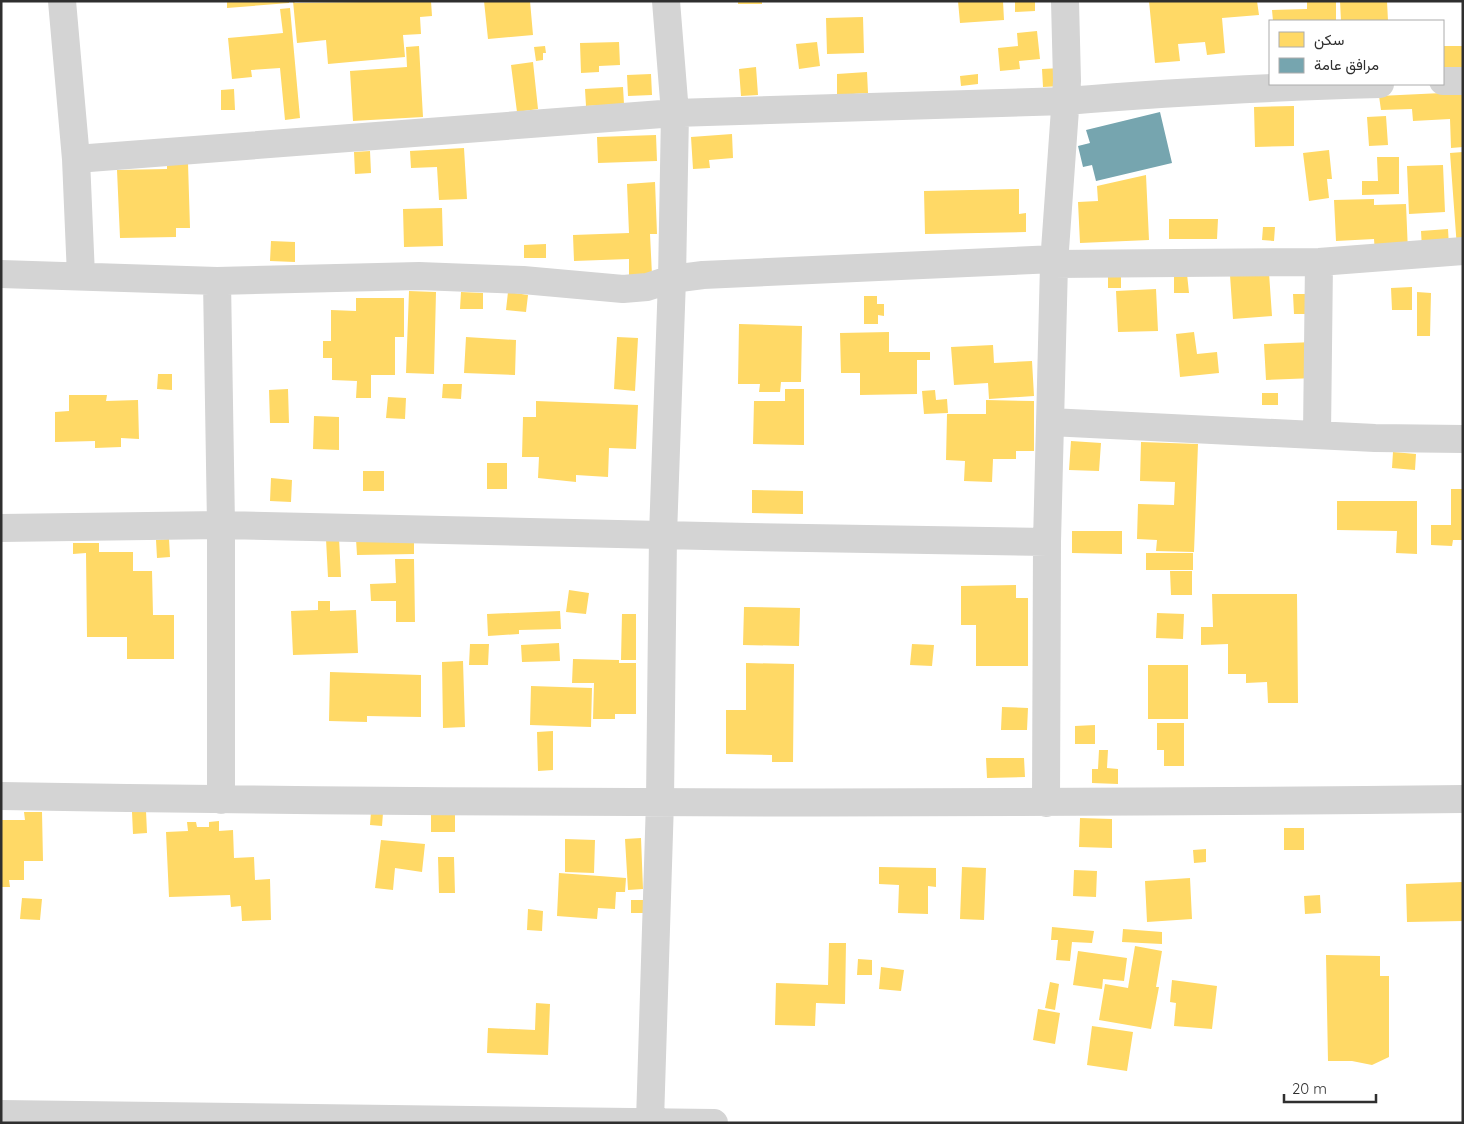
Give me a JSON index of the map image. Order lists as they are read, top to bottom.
{
  "legend": ["سكن", "مرافق عامة"],
  "scale_bar": "20 m"
}
